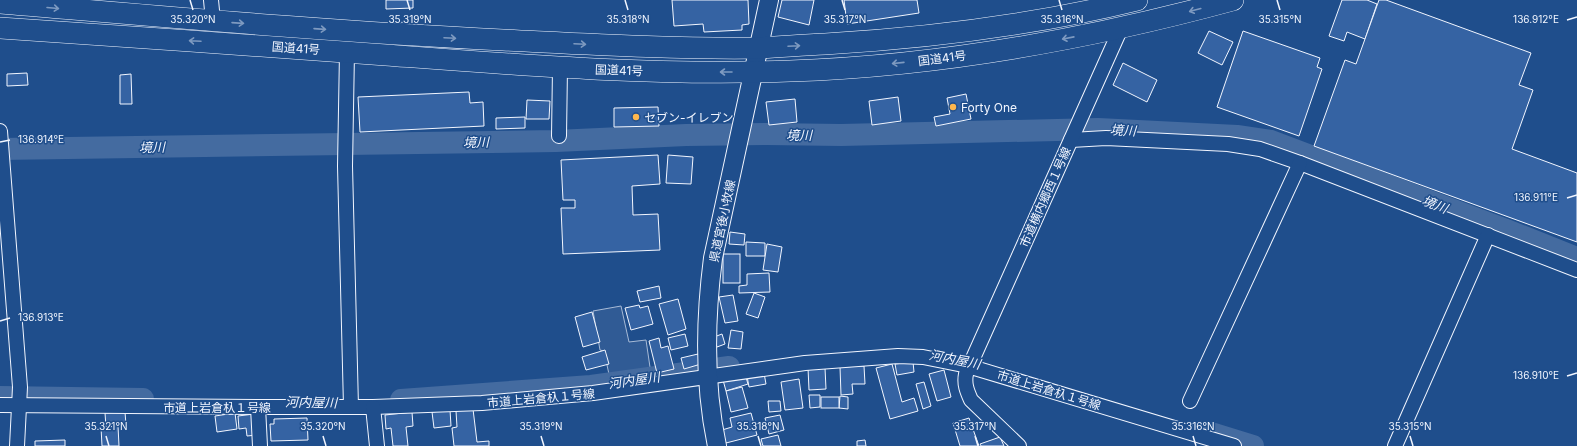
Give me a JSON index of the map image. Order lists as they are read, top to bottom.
{
  "streets": {
    "highway": ["国道41号"],
    "main road": ["県道宮後小牧線"],
    "street": ["市道横内郷西１号線", "市道上岩倉杁１号線"]
  },
  "crossings": [
    ["国道41号", "市道横内郷西１号線"],
    ["国道41号", "県道宮後小牧線"],
    ["市道横内郷西１号線", "市道上岩倉杁１号線"],
    ["県道宮後小牧線", "市道上岩倉杁１号線"]
  ],
  "water": ["境川", "河内屋川"],
  "places": ["Forty One", "セブン-イレブン"],
  "coordinates": [
    "136.912°E",
    "35.320°N",
    "35.319°N",
    "35.318°N",
    "35.317°N",
    "35.316°N",
    "35.315°N",
    "136.914°E",
    "136.911°E",
    "136.913°E",
    "136.910°E",
    "35.321°N"
  ]
}
